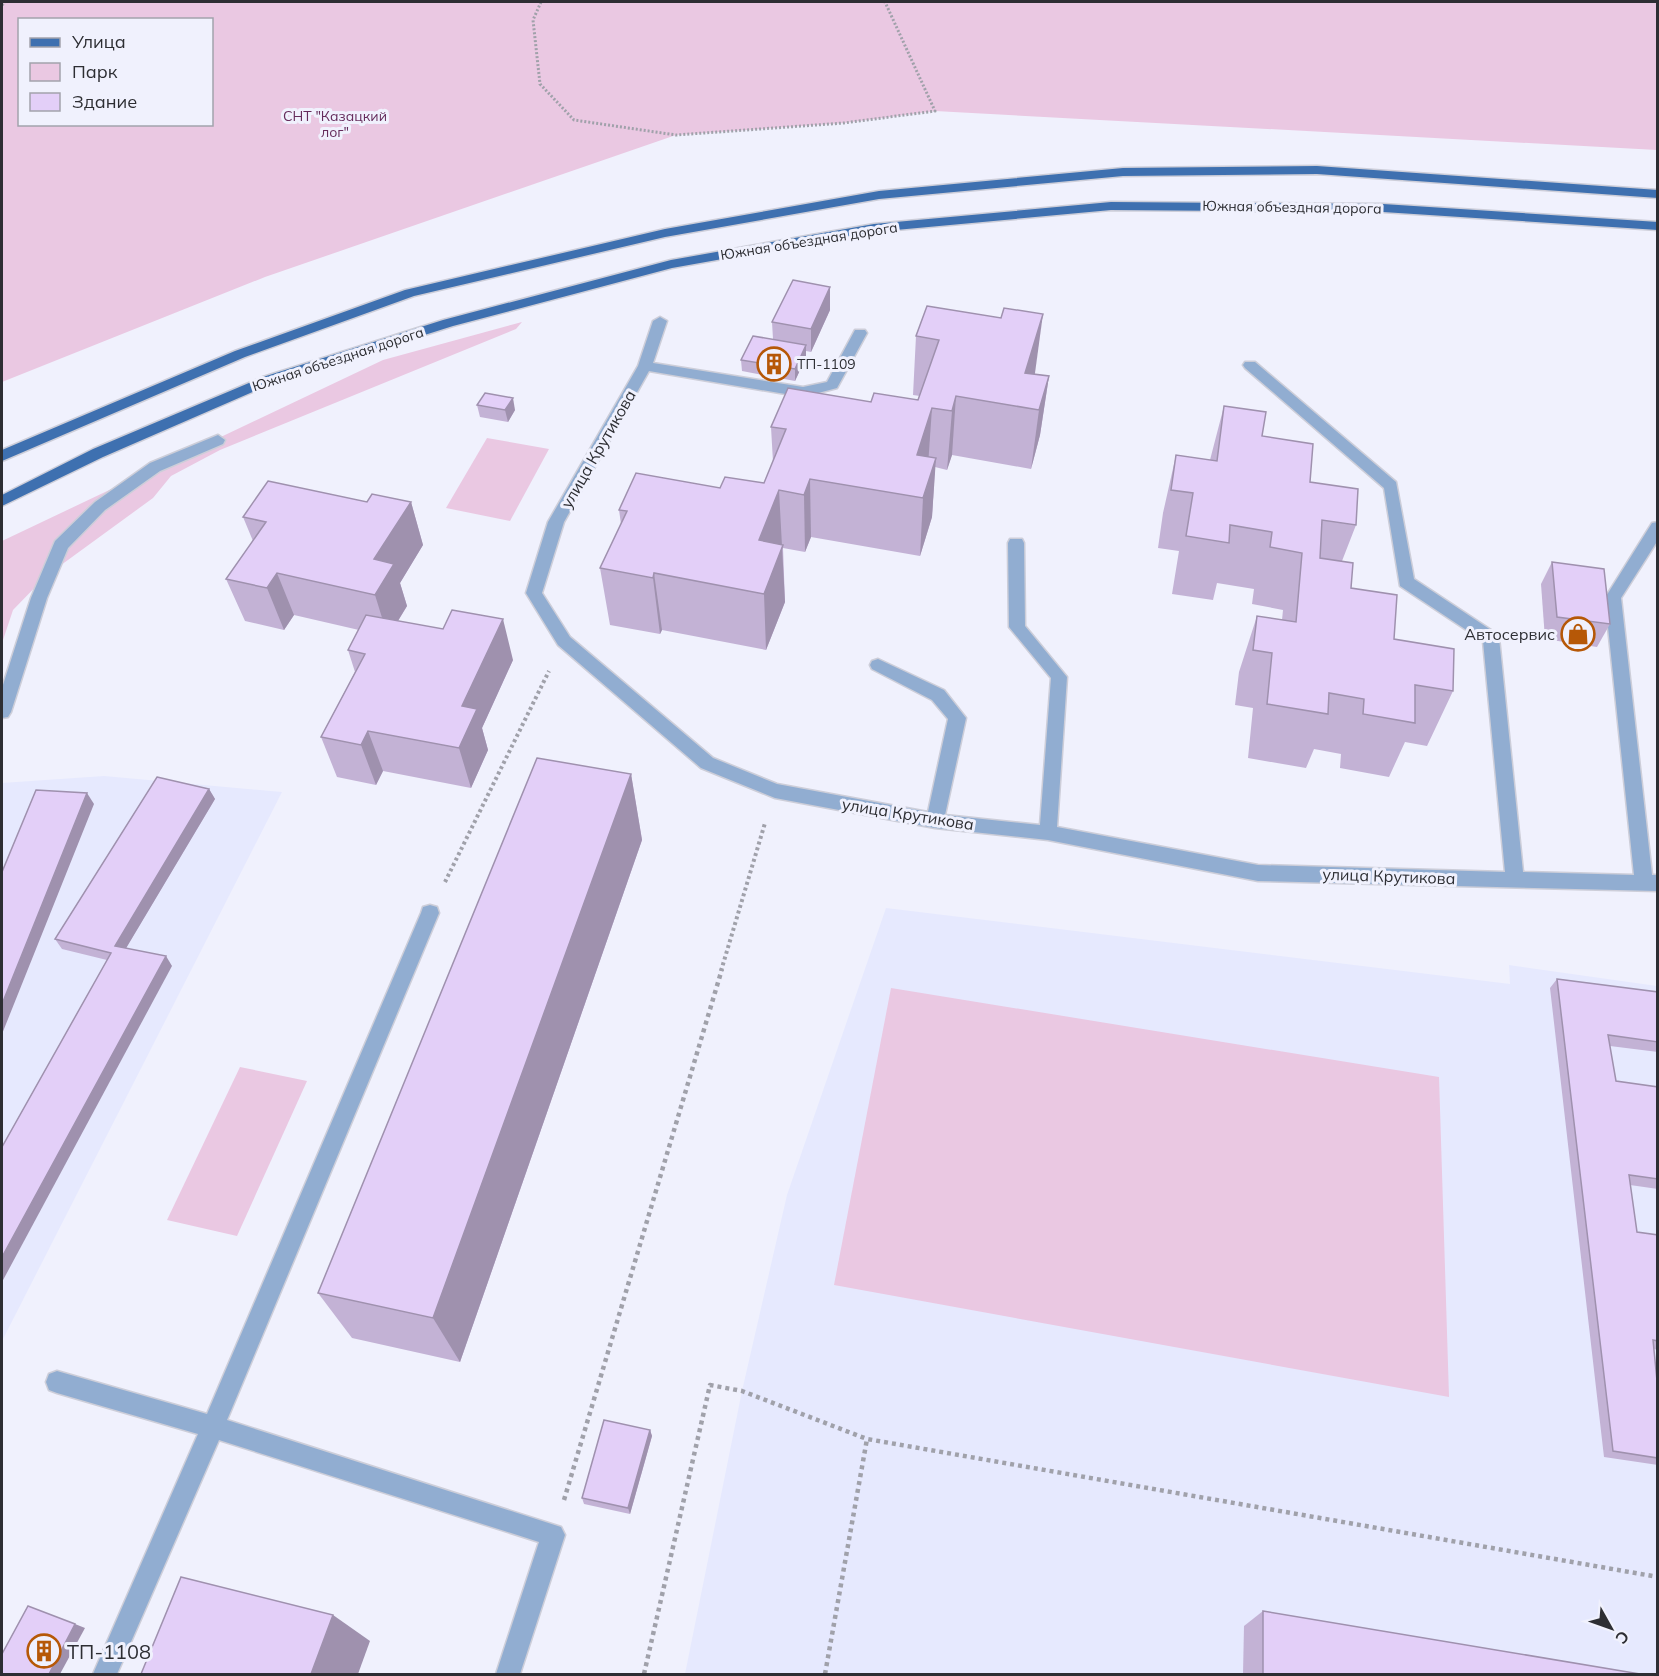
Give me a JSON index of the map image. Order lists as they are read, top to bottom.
{
  "streets": {
    "main road": ["Южная объездная дорога"],
    "lane": ["улица Крутикова"]
  },
  "parks": ["СНТ \"Казацкий лог\""],
  "places": {
    "building": ["ТП-1109", "ТП-1108"],
    "shop": ["Автосервис"]
  },
  "legend": ["Улица", "Парк", "Здание"],
  "north": "bottom right"
}
